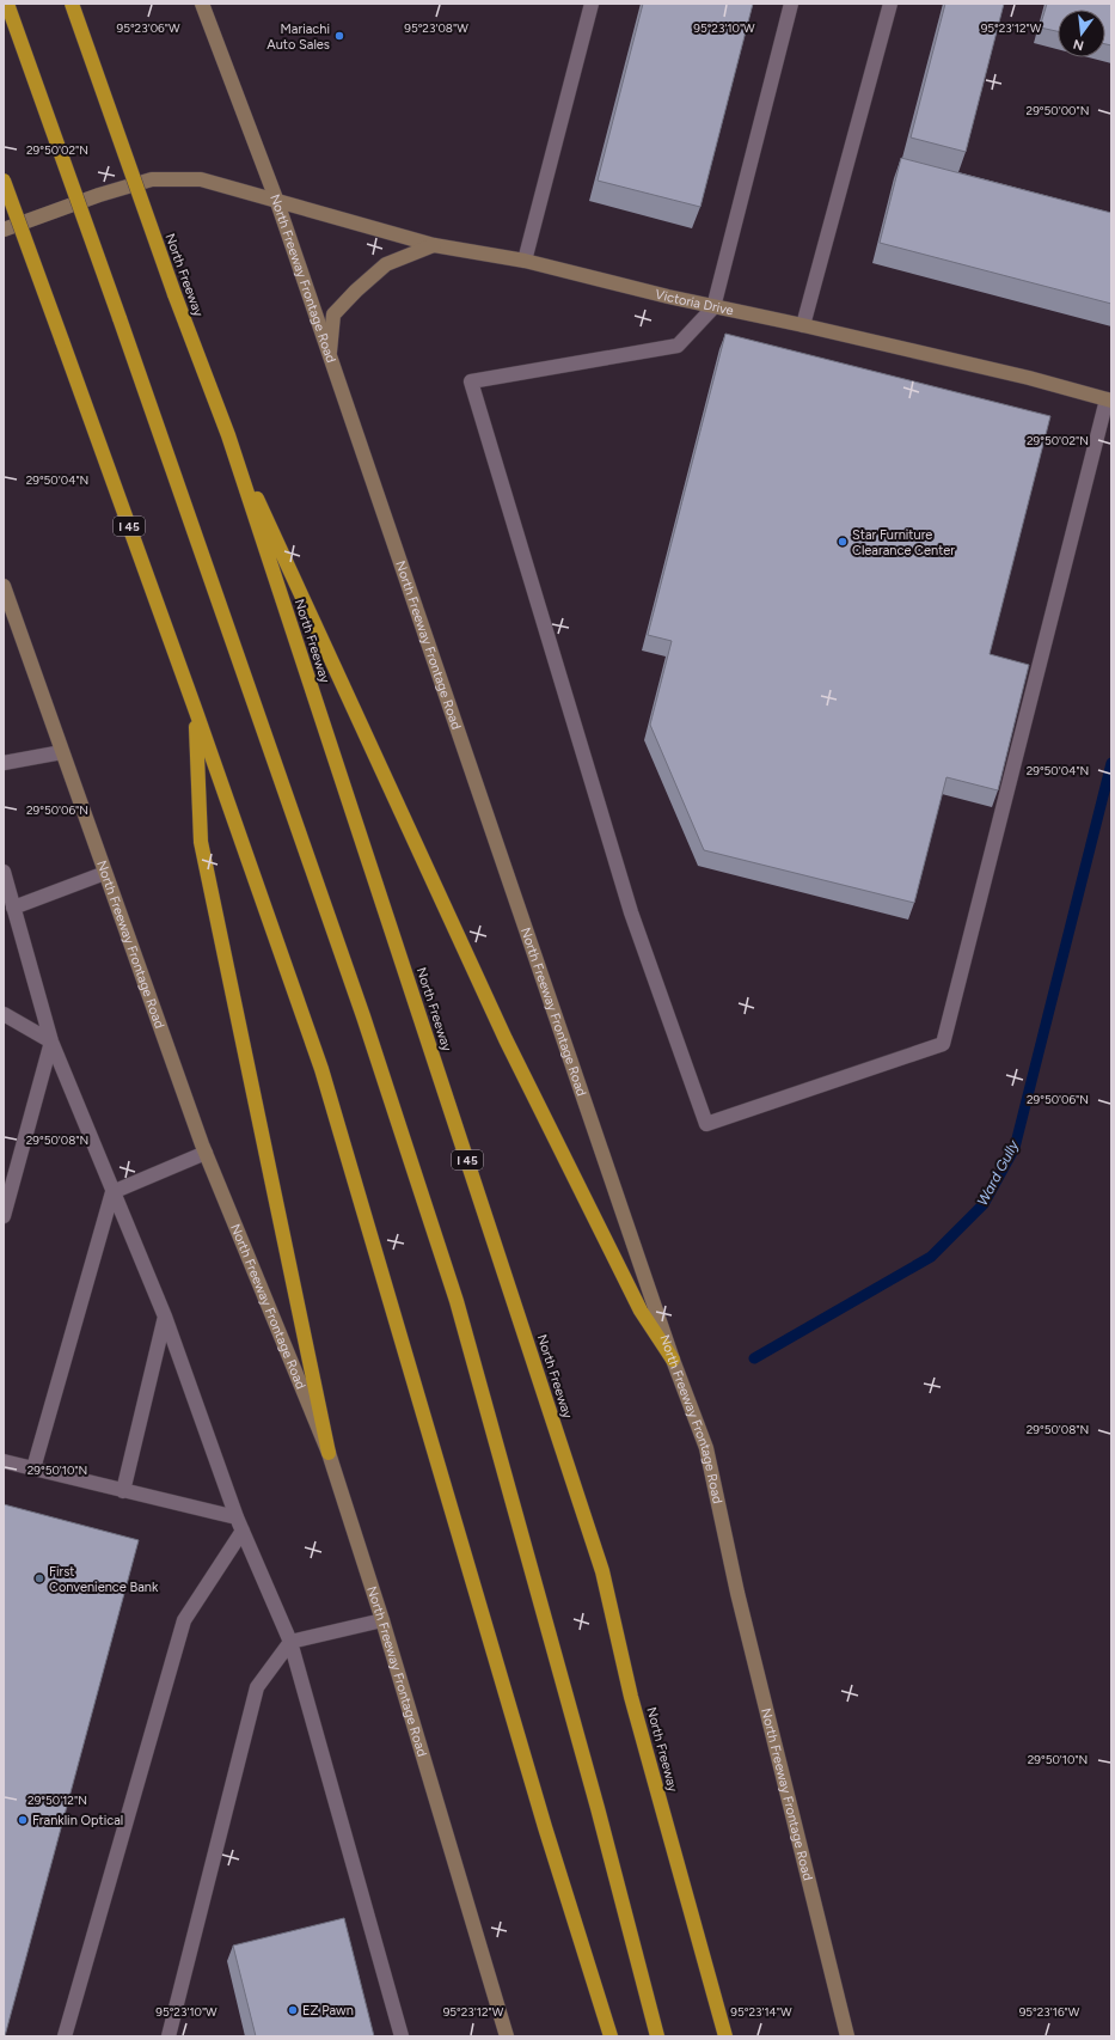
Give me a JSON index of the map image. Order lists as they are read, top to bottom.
{
  "streets": {
    "highway": ["North Freeway", "I 45"],
    "main road": ["North Freeway Frontage Road", "Victoria Drive"]
  },
  "crossings": [
    ["North Freeway Frontage Road", "Victoria Drive"]
  ],
  "water": ["Ward Gully"],
  "places": [
    "Mariachi Auto Sales",
    "Star Furniture Clearance Center",
    "First Convenience Bank",
    "Franklin Optical",
    "EZ Pawn"
  ],
  "north": "bottom",
  "coordinates": [
    "95°23'06\"W",
    "95°23'08\"W",
    "95°23'10\"W",
    "95°23'12\"W",
    "29°50'00\"N",
    "29°50'02\"N",
    "29°50'04\"N",
    "29°50'06\"N",
    "29°50'08\"N",
    "29°50'10\"N",
    "29°50'12\"N",
    "95°23'14\"W",
    "95°23'16\"W"
  ]
}
